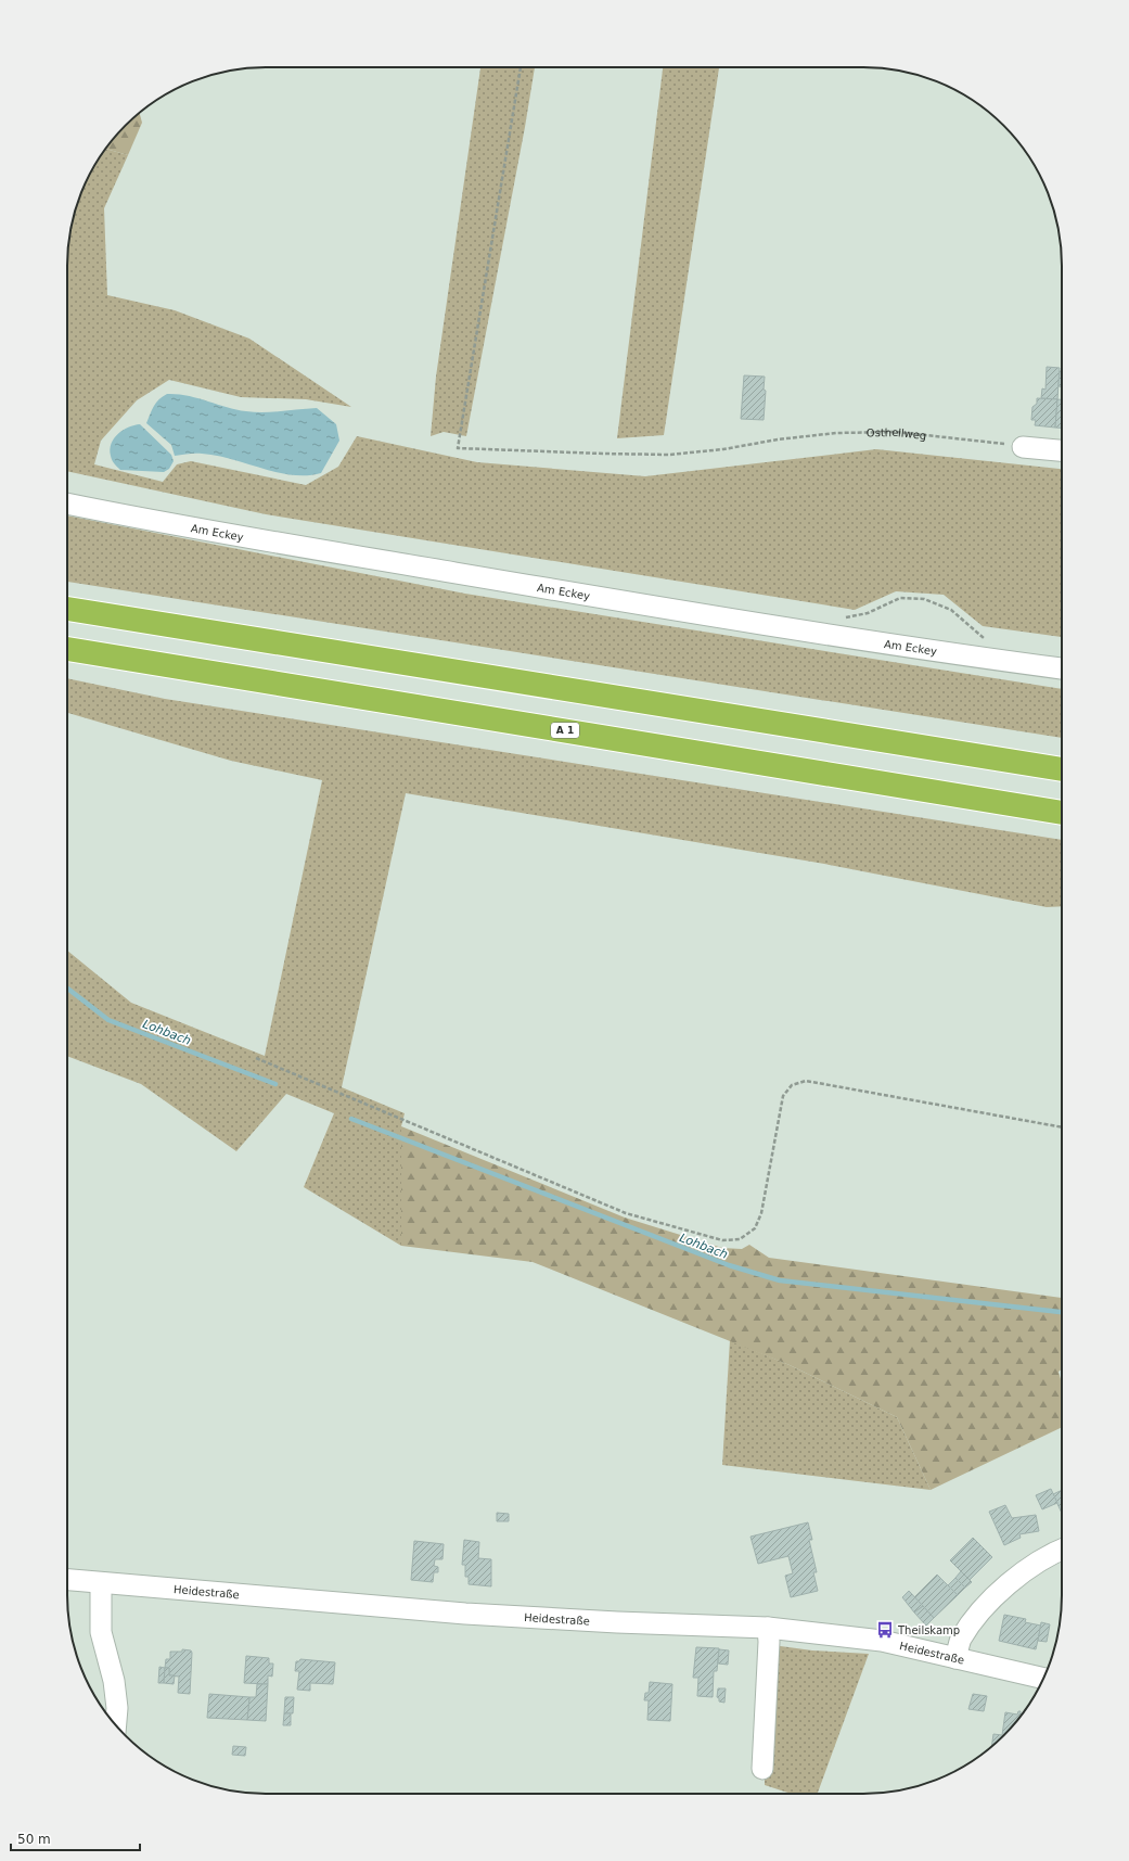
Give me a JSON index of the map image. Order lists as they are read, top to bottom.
{
  "streets": {
    "highway": ["A 1"],
    "street": ["Am Eckey", "Heidestraße"],
    "path": ["Osthellweg"]
  },
  "water": ["Lohbach"],
  "places": {
    "bus stop": ["Theilskamp"]
  },
  "scale_bar": "50 m"
}
